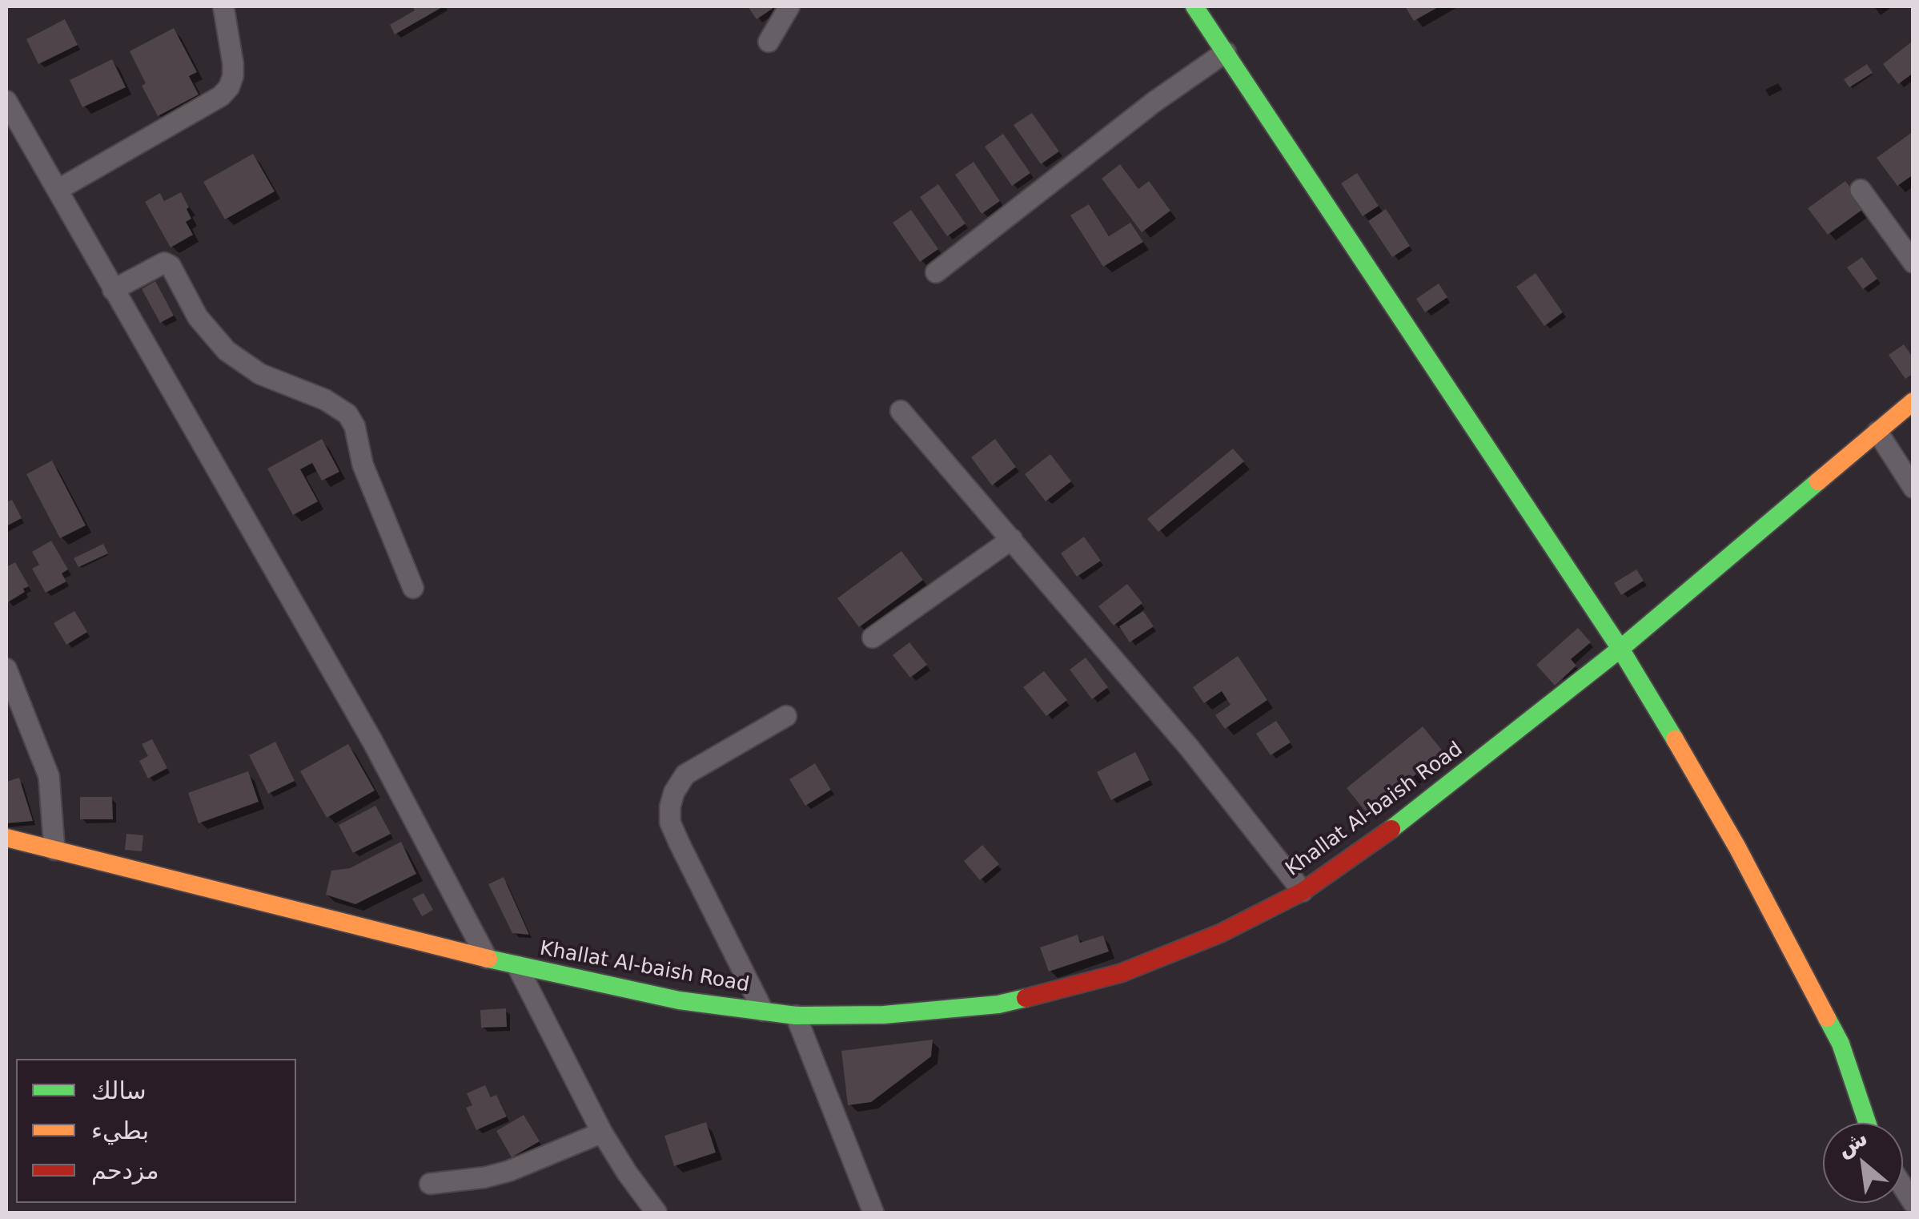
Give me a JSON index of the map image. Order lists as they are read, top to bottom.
{
  "streets": {
    "street": ["Khallat Al-baish Road"]
  },
  "legend": ["سالك", "بطيء", "مزدحم"],
  "north": "top left"
}
